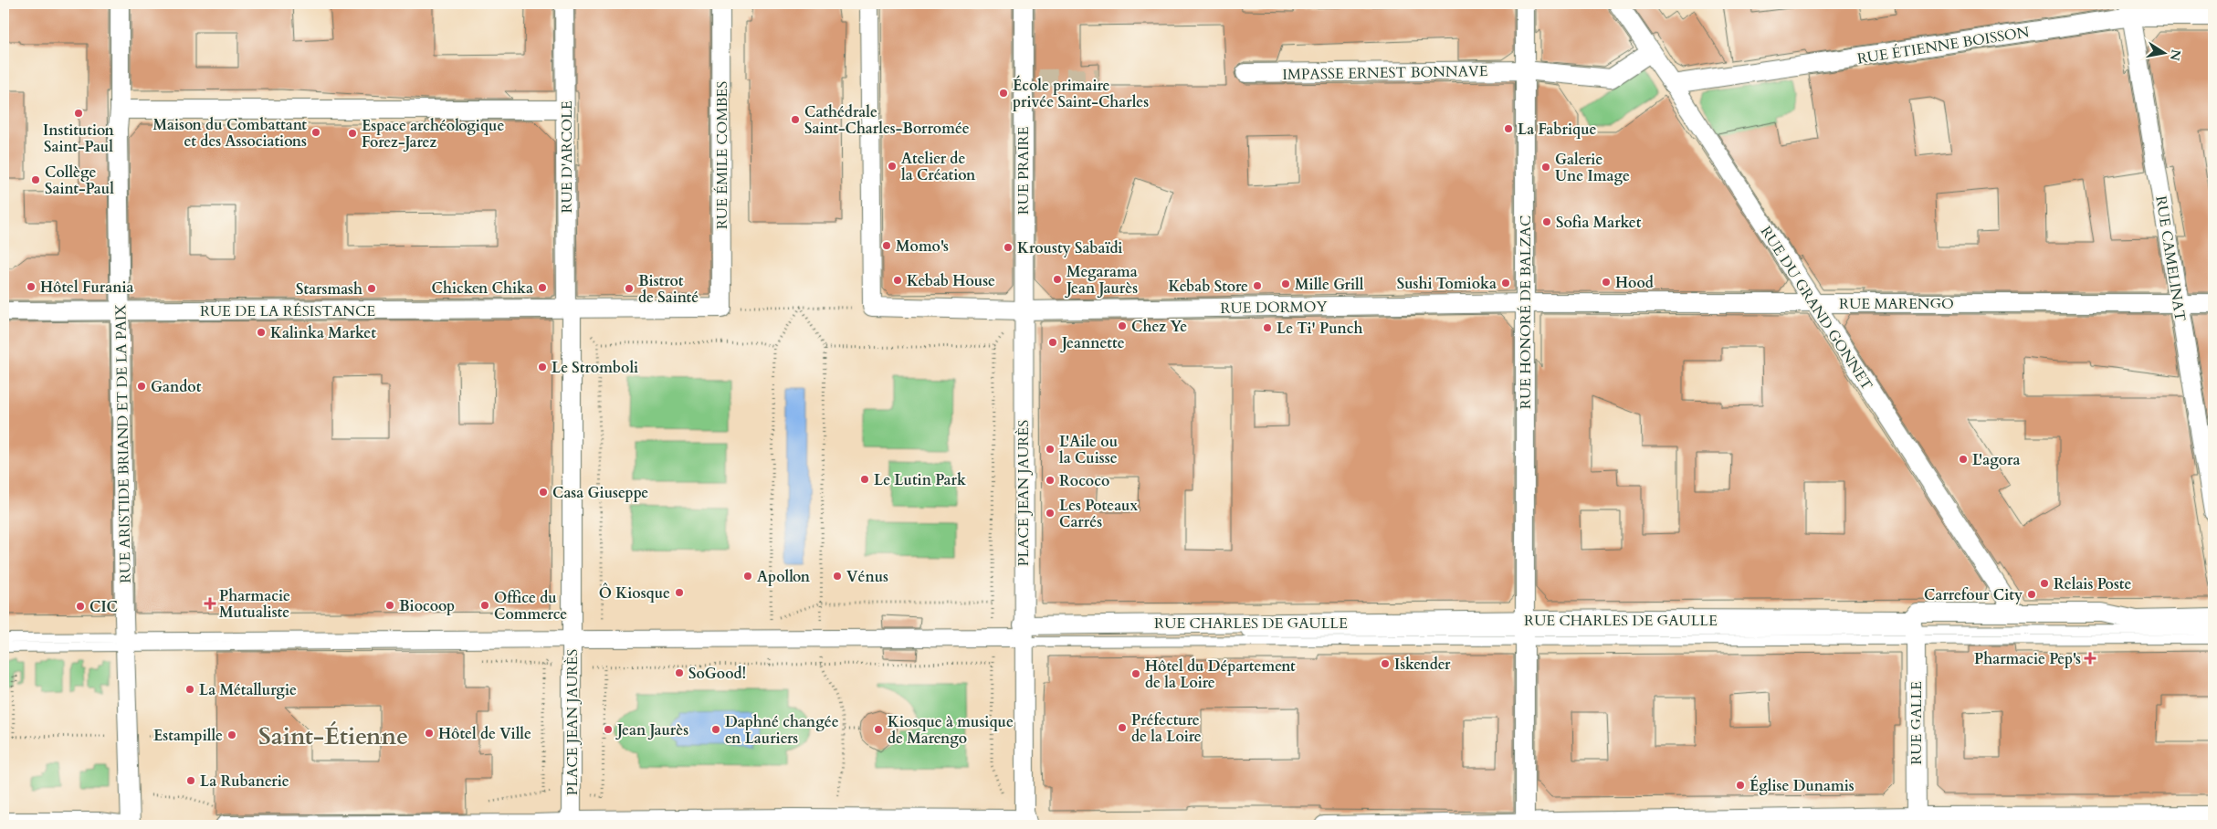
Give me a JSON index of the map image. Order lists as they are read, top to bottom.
{
  "streets": {
    "street": [
      "RUE ÉTIENNE BOISSON",
      "IMPASSE ERNEST BONNAVE",
      "RUE ÉMILE COMBES",
      "RUE D'ARCOLE",
      "RUE PRAIRE",
      "RUE CAMELINAT",
      "RUE MARENGO",
      "RUE DORMOY",
      "RUE DU GRAND GONNET",
      "RUE DE LA RÉSISTANCE",
      "RUE HONORÉ DE BALZAC",
      "RUE ARISTIDE BRIAND ET DE LA PAIX",
      "PLACE JEAN JAURÈS",
      "RUE CHARLES DE GAULLE",
      "RUE GALLE"
    ]
  },
  "crossings": [
    ["RUE ÉTIENNE BOISSON", "RUE CAMELINAT"],
    ["RUE ÉTIENNE BOISSON", "RUE DU GRAND GONNET"],
    ["IMPASSE ERNEST BONNAVE", "RUE DU GRAND GONNET"],
    ["IMPASSE ERNEST BONNAVE", "RUE HONORÉ DE BALZAC"],
    ["RUE D'ARCOLE", "RUE DE LA RÉSISTANCE"],
    ["RUE D'ARCOLE", "PLACE JEAN JAURÈS"],
    ["RUE PRAIRE", "RUE DORMOY"],
    ["RUE PRAIRE", "PLACE JEAN JAURÈS"],
    ["RUE CAMELINAT", "RUE MARENGO"],
    ["RUE MARENGO", "RUE DORMOY"],
    ["RUE MARENGO", "RUE DU GRAND GONNET"],
    ["RUE MARENGO", "RUE HONORÉ DE BALZAC"],
    ["RUE DORMOY", "RUE HONORÉ DE BALZAC"],
    ["RUE DORMOY", "PLACE JEAN JAURÈS"],
    ["RUE DU GRAND GONNET", "RUE CHARLES DE GAULLE"],
    ["RUE DE LA RÉSISTANCE", "RUE ARISTIDE BRIAND ET DE LA PAIX"],
    ["RUE DE LA RÉSISTANCE", "PLACE JEAN JAURÈS"],
    ["RUE HONORÉ DE BALZAC", "RUE CHARLES DE GAULLE"],
    ["PLACE JEAN JAURÈS", "RUE CHARLES DE GAULLE"],
    ["RUE CHARLES DE GAULLE", "RUE GALLE"]
  ],
  "districts": ["Saint-Étienne"],
  "places": {
    "other": [
      "École primaire privée Saint-Charles",
      "Institution Saint-Paul",
      "Cathédrale Saint-Charles-Borromée",
      "La Fabrique",
      "Maison du Combattant et des Associations",
      "Espace archéologique Forez-Jarez",
      "Atelier de la Création",
      "Galerie Une Image",
      "Collège Saint-Paul",
      "Sofia Market",
      "Momo's",
      "Krousty Sabaïdi",
      "Megarama Jean Jaurès",
      "Kebab House",
      "Hood",
      "Sushi Tomioka",
      "Mille Grill",
      "Kebab Store",
      "Hôtel Furania",
      "Chicken Chika",
      "Starsmash",
      "Bistrot de Sainté",
      "Chez Ye",
      "Le Ti' Punch",
      "Kalinka Market",
      "Jeannette",
      "Le Stromboli",
      "Gandot",
      "L'Aile ou la Cuisse",
      "L'agora",
      "Le Lutin Park",
      "Rococo",
      "Casa Giuseppe",
      "Les Poteaux Carrés",
      "Apollon",
      "Vénus",
      "Relais Poste",
      "Ô Kiosque",
      "Carrefour City",
      "Biocoop",
      "Office du Commerce",
      "CIC",
      "Iskender",
      "SoGood!",
      "Hôtel du Département de la Loire",
      "La Métallurgie",
      "Préfecture de la Loire",
      "Jean Jaurès",
      "Daphné changée en Lauriers",
      "Kiosque à musique de Marengo",
      "Hôtel de Ville",
      "Estampille",
      "La Rubanerie",
      "Église Dunamis"
    ],
    "health": ["Pharmacie Mutualiste", "Pharmacie Pep's"]
  },
  "north": "right"
}
